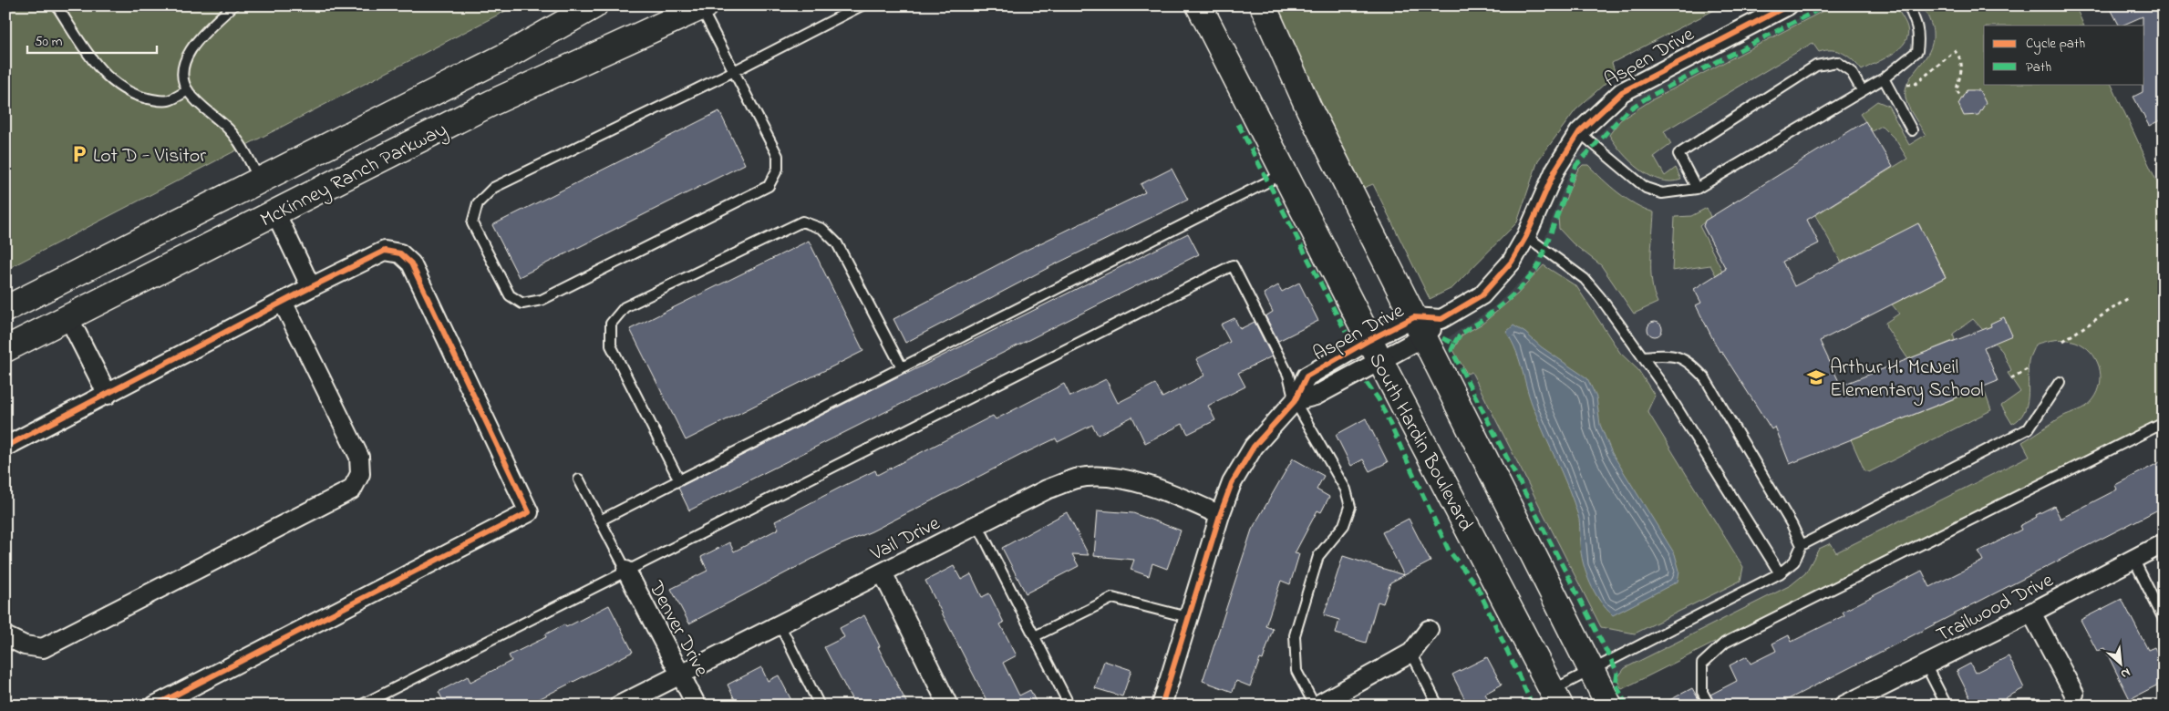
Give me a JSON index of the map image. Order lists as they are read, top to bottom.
{
  "streets": {
    "main road": ["McKinney Ranch Parkway", "South Hardin Boulevard"],
    "street": [
      "Aspen Drive",
      "Vail Drive",
      "Trailwood Drive",
      "Denver Drive"
    ]
  },
  "crossings": [
    ["Aspen Drive", "South Hardin Boulevard"],
    ["Aspen Drive", "Vail Drive"],
    ["Vail Drive", "Denver Drive"]
  ],
  "places": {
    "parking": ["Lot D - Visitor"],
    "school or university": ["Arthur H. McNeil Elementary School"]
  },
  "legend": ["Cycle path", "Path"],
  "scale_bar": "50 m",
  "north": "bottom right"
}
